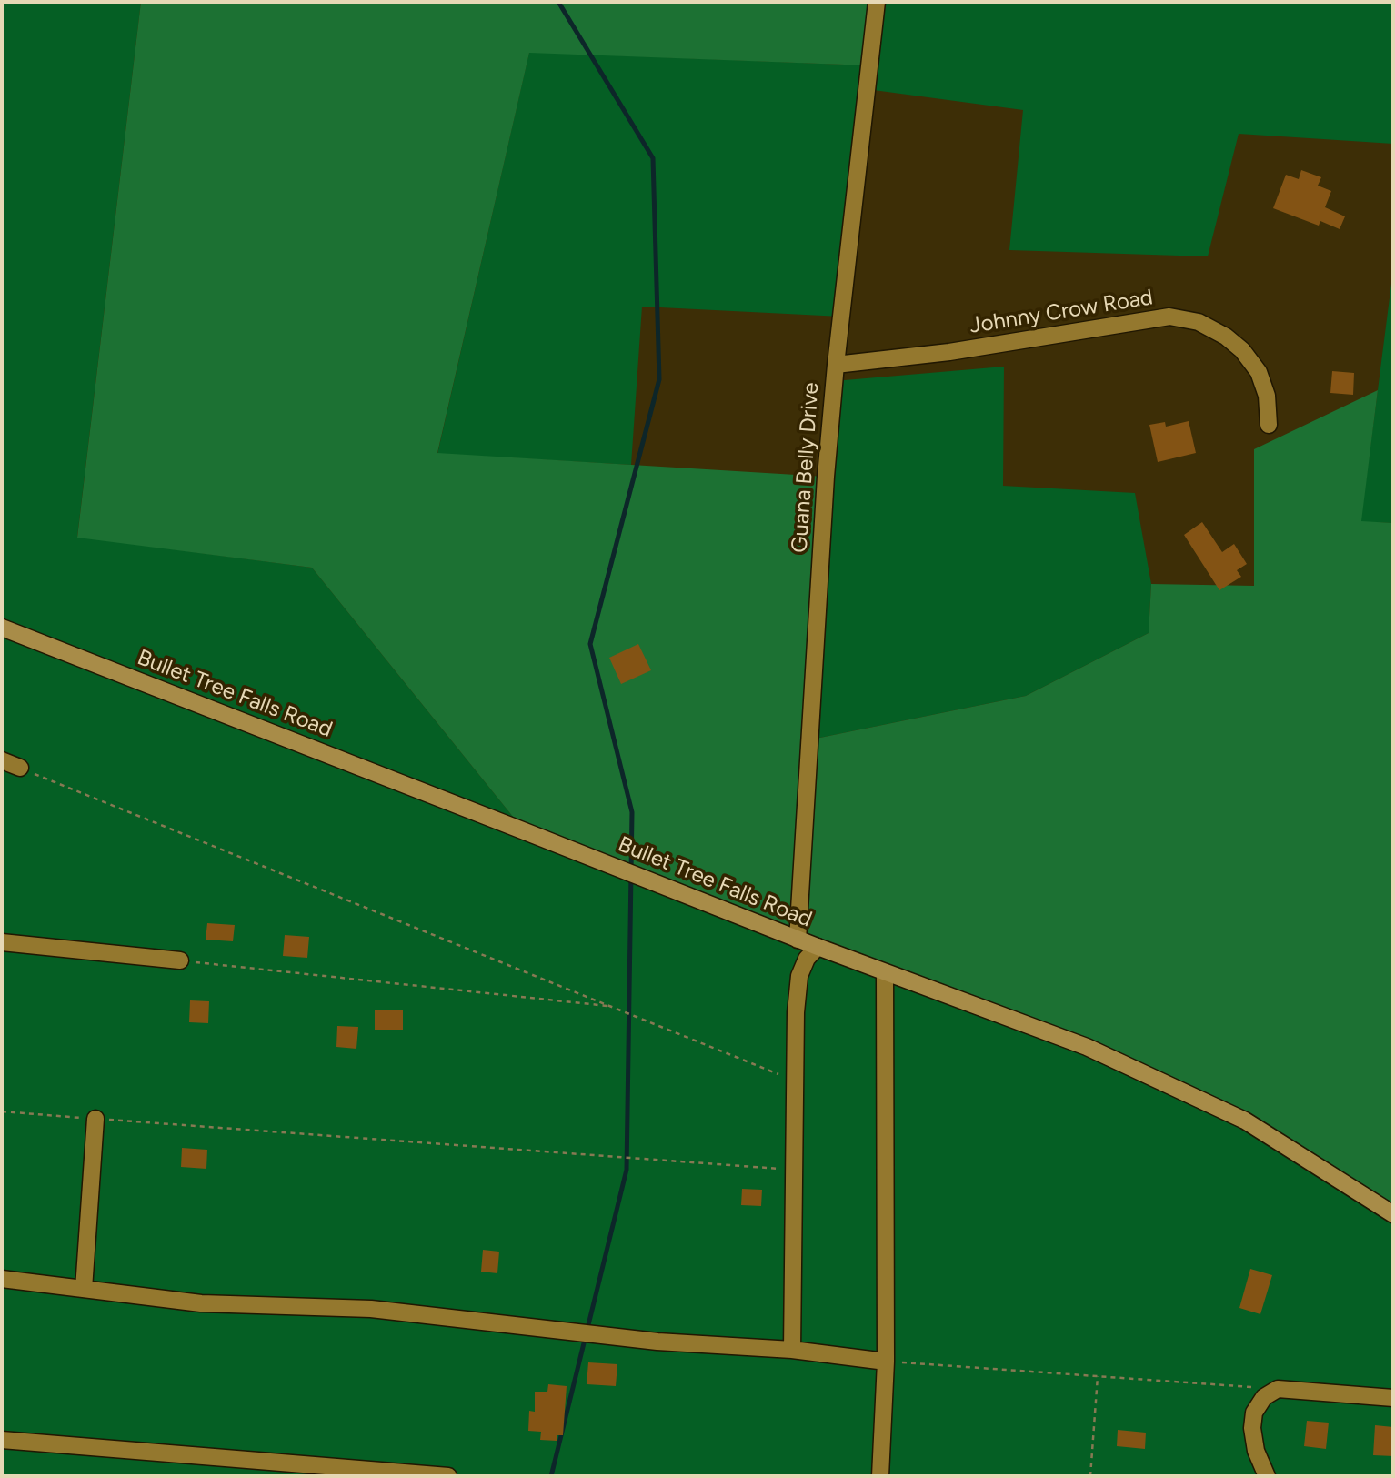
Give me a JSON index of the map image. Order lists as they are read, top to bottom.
{
  "streets": {
    "main road": ["Bullet Tree Falls Road"],
    "street": ["Johnny Crow Road", "Guana Belly Drive"]
  },
  "crossings": [
    ["Johnny Crow Road", "Guana Belly Drive"],
    ["Guana Belly Drive", "Bullet Tree Falls Road"]
  ]
}
